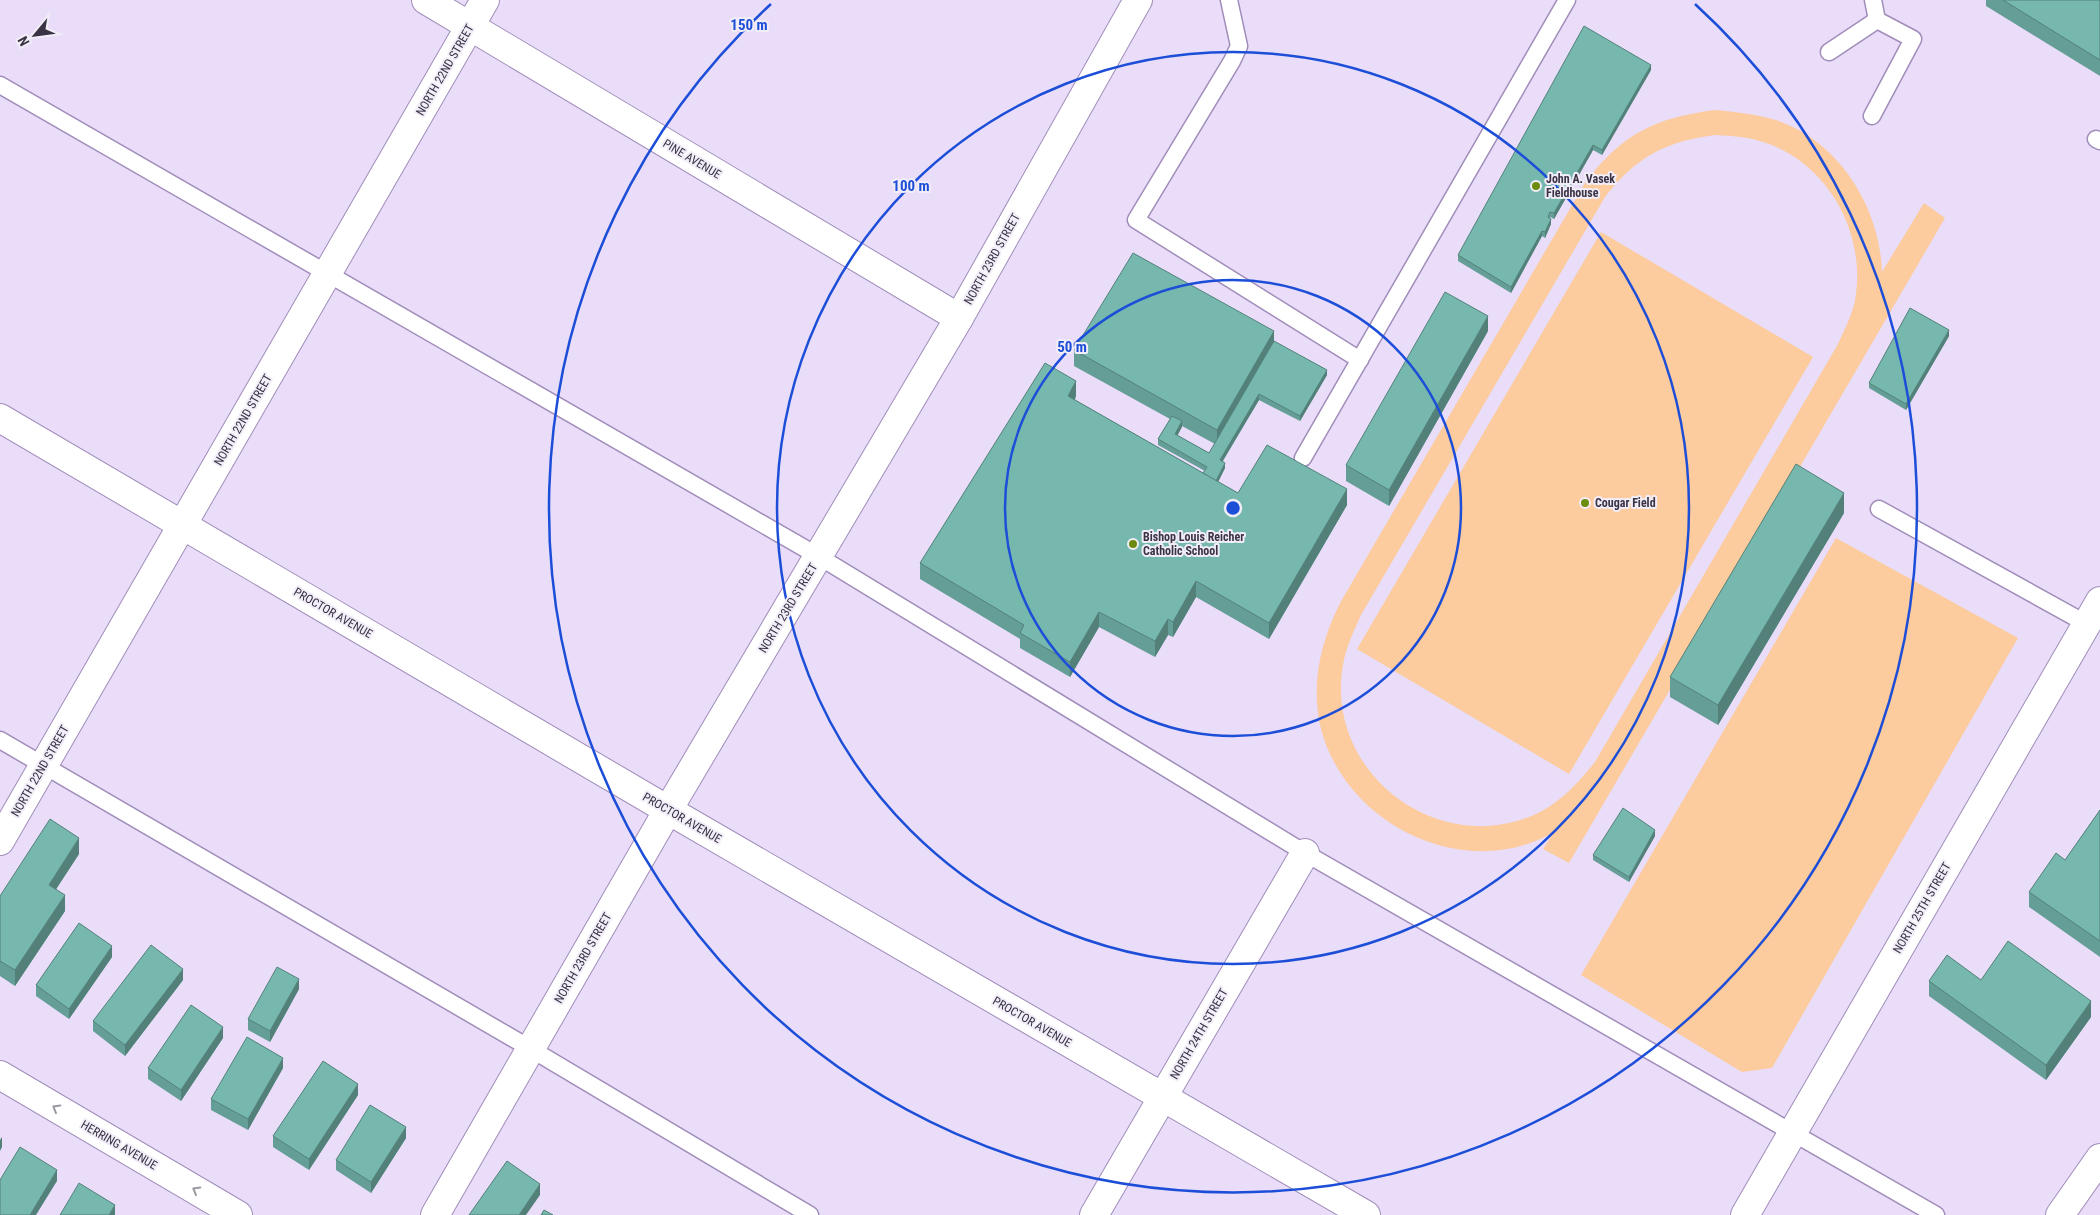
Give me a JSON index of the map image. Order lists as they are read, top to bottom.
{
  "streets": {
    "street": [
      "NORTH 22ND STREET",
      "PINE AVENUE",
      "NORTH 23RD STREET",
      "PROCTOR AVENUE",
      "NORTH 25TH STREET",
      "NORTH 24TH STREET",
      "HERRING AVENUE"
    ]
  },
  "crossings": [
    ["NORTH 22ND STREET", "PINE AVENUE"],
    ["NORTH 22ND STREET", "PROCTOR AVENUE"],
    ["PINE AVENUE", "NORTH 23RD STREET"],
    ["NORTH 23RD STREET", "PROCTOR AVENUE"],
    ["PROCTOR AVENUE", "NORTH 24TH STREET"]
  ],
  "one_way": ["HERRING AVENUE"],
  "places": ["John A. Vasek Fieldhouse", "Cougar Field", "Bishop Louis Reicher Catholic School"],
  "north": "bottom left",
  "rings": ["150 m", "100 m", "50 m"]
}
